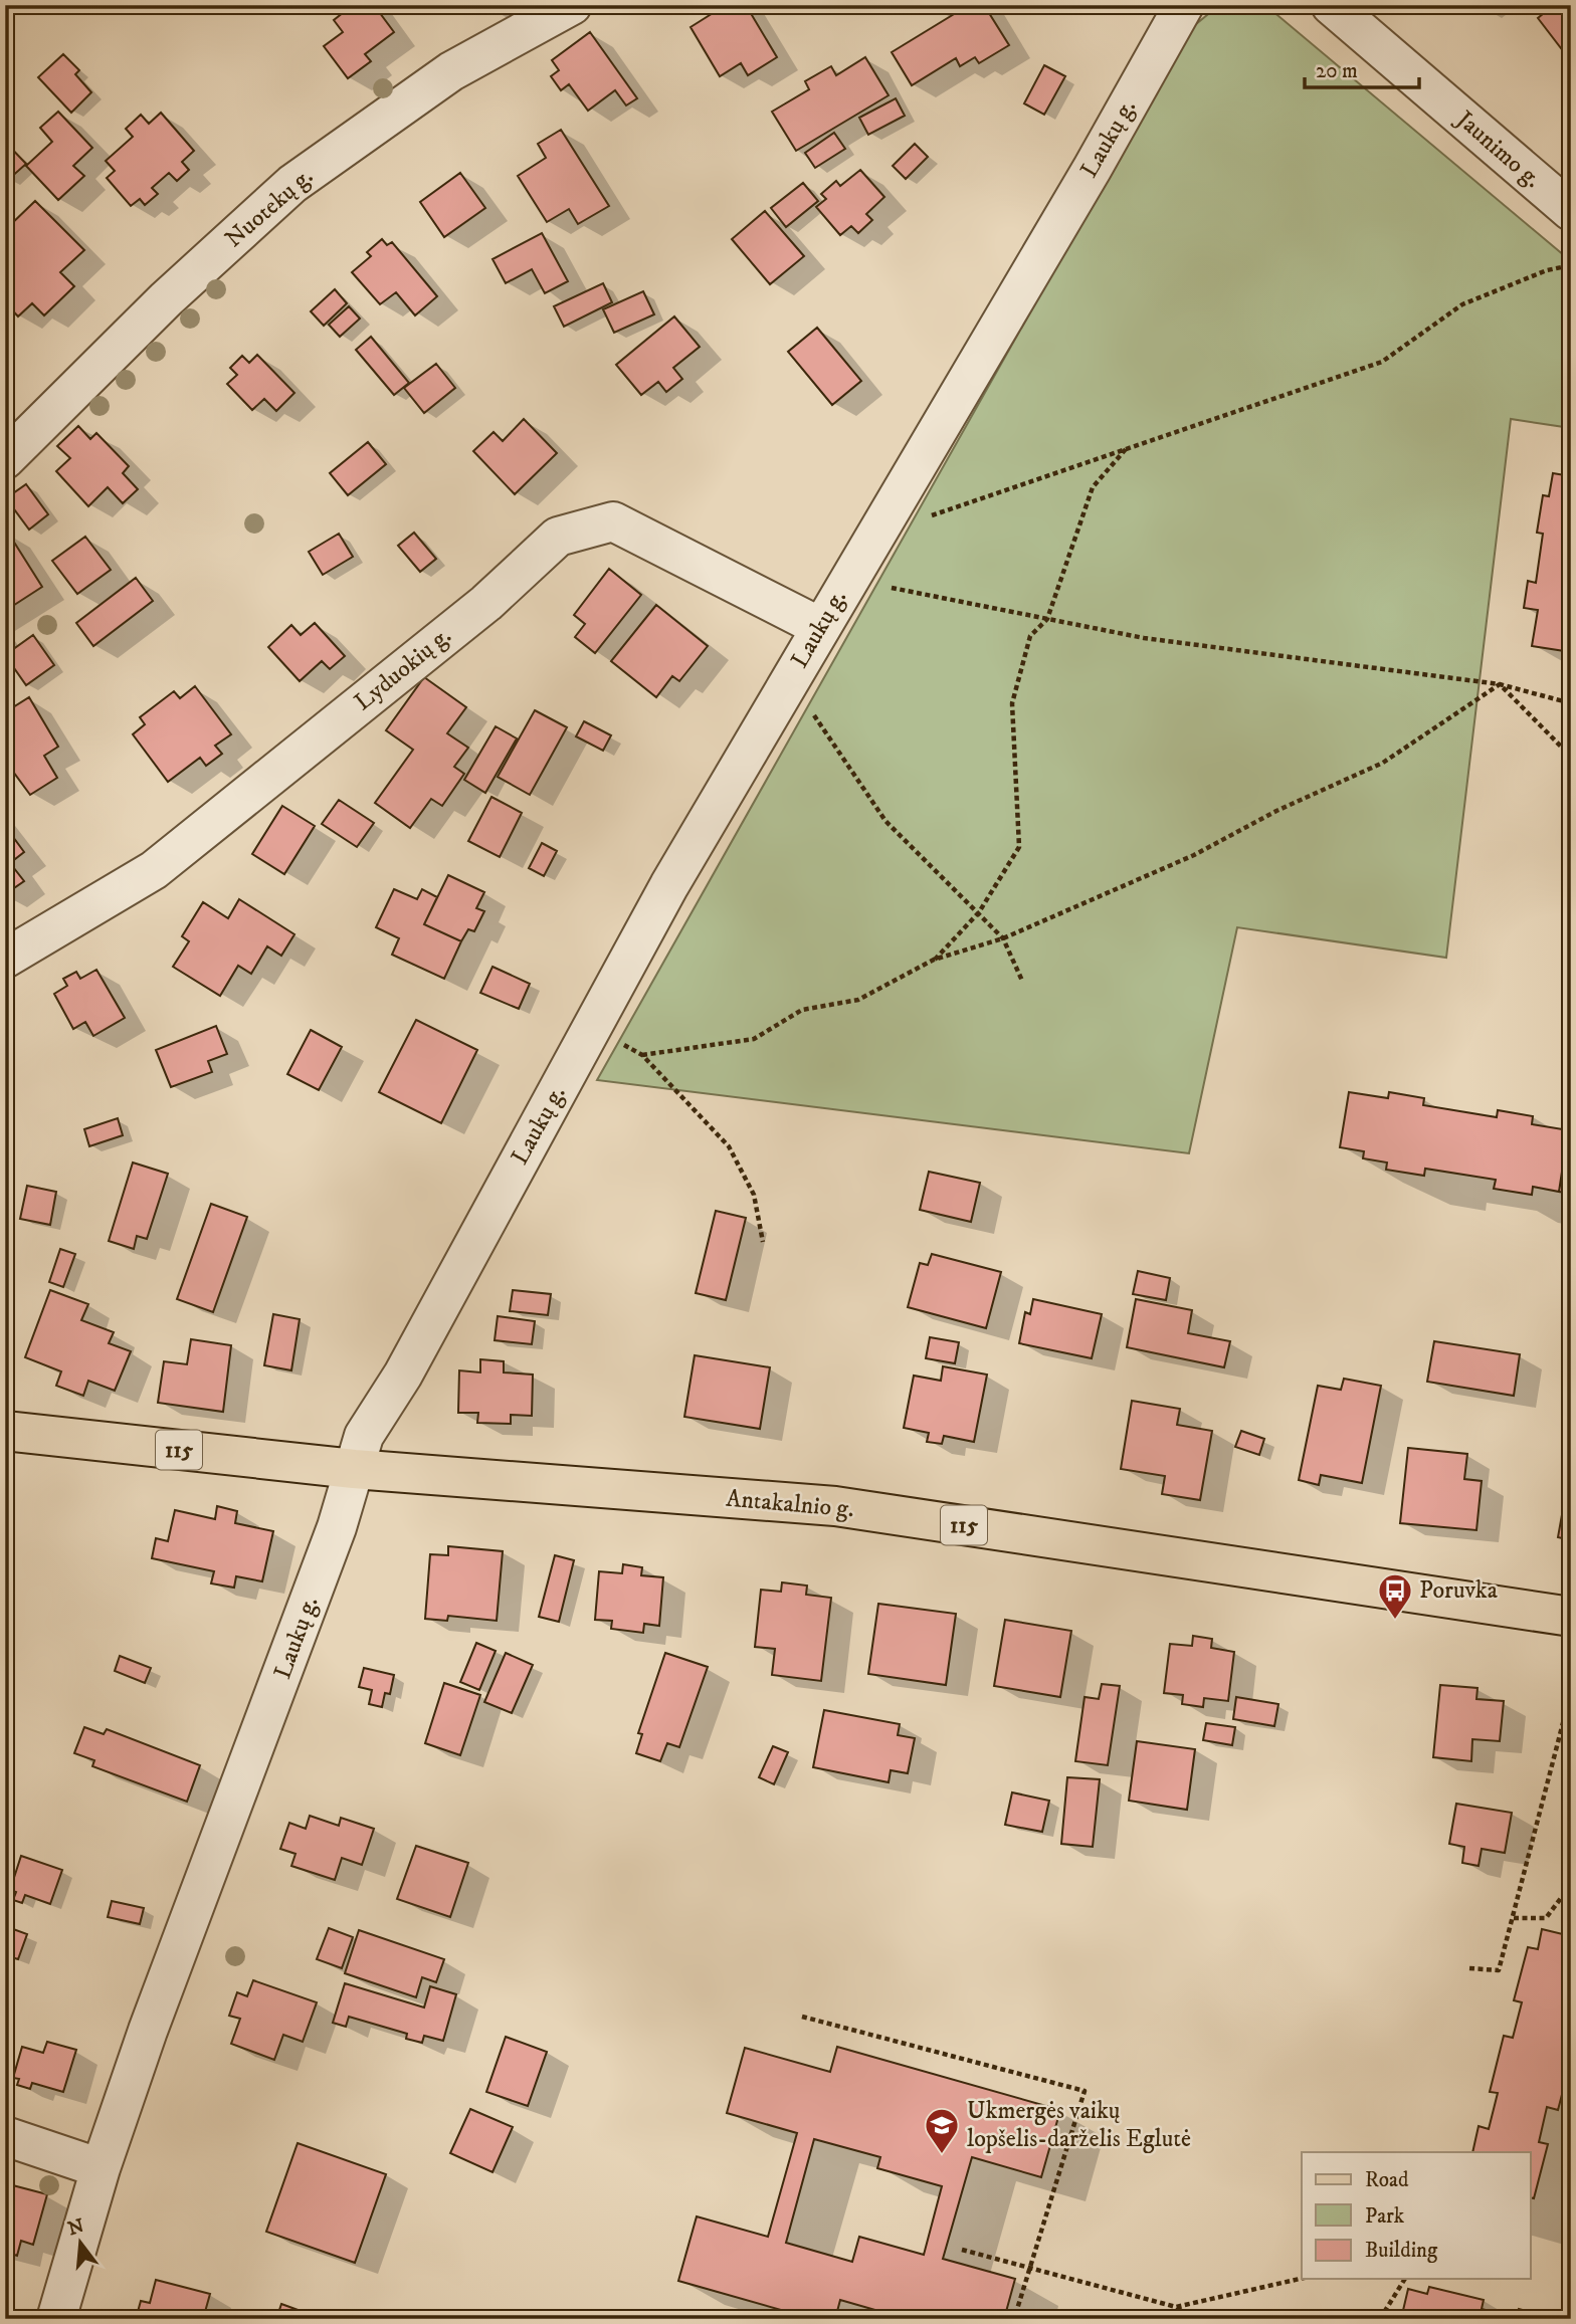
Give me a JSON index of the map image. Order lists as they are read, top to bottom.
{
  "streets": {
    "main road": ["115", "Antakalnio g."],
    "street": [
      "Laukų g.",
      "Jaunimo g.",
      "Nuotekų g.",
      "Lyduokių g."
    ]
  },
  "crossings": [
    ["Laukų g.", "Lyduokių g."],
    ["Laukų g.", "Antakalnio g."]
  ],
  "places": {
    "bus stop": ["Poruvka"],
    "school or university": ["Ukmergės vaikų lopšelis-darželis Eglutė"]
  },
  "legend": ["Road", "Park", "Building"],
  "scale_bar": "20 m",
  "north": "top"
}
